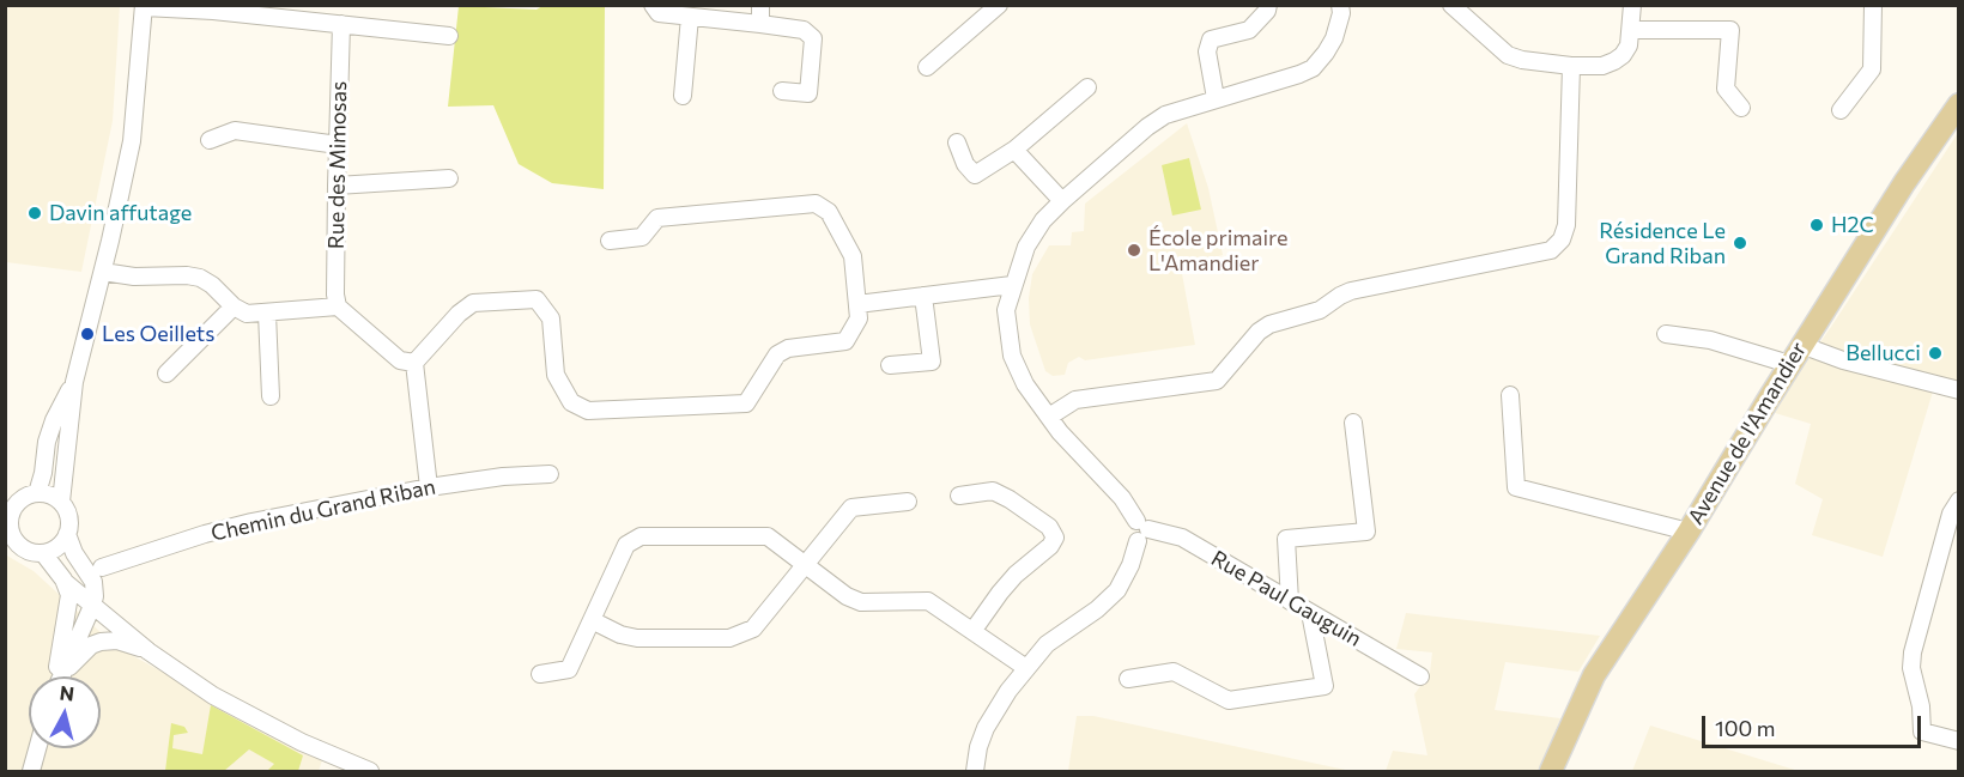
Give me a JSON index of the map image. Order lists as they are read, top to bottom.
{
  "streets": {
    "main road": ["Avenue de l'Amandier"],
    "street": ["Rue des Mimosas", "Chemin du Grand Riban", "Rue Paul Gauguin"]
  },
  "places": [
    "Davin affutage",
    "H2C",
    "Résidence Le Grand Riban",
    "École primaire L'Amandier",
    "Les Oeillets",
    "Bellucci"
  ],
  "scale_bar": "100 m",
  "north": "top"
}
